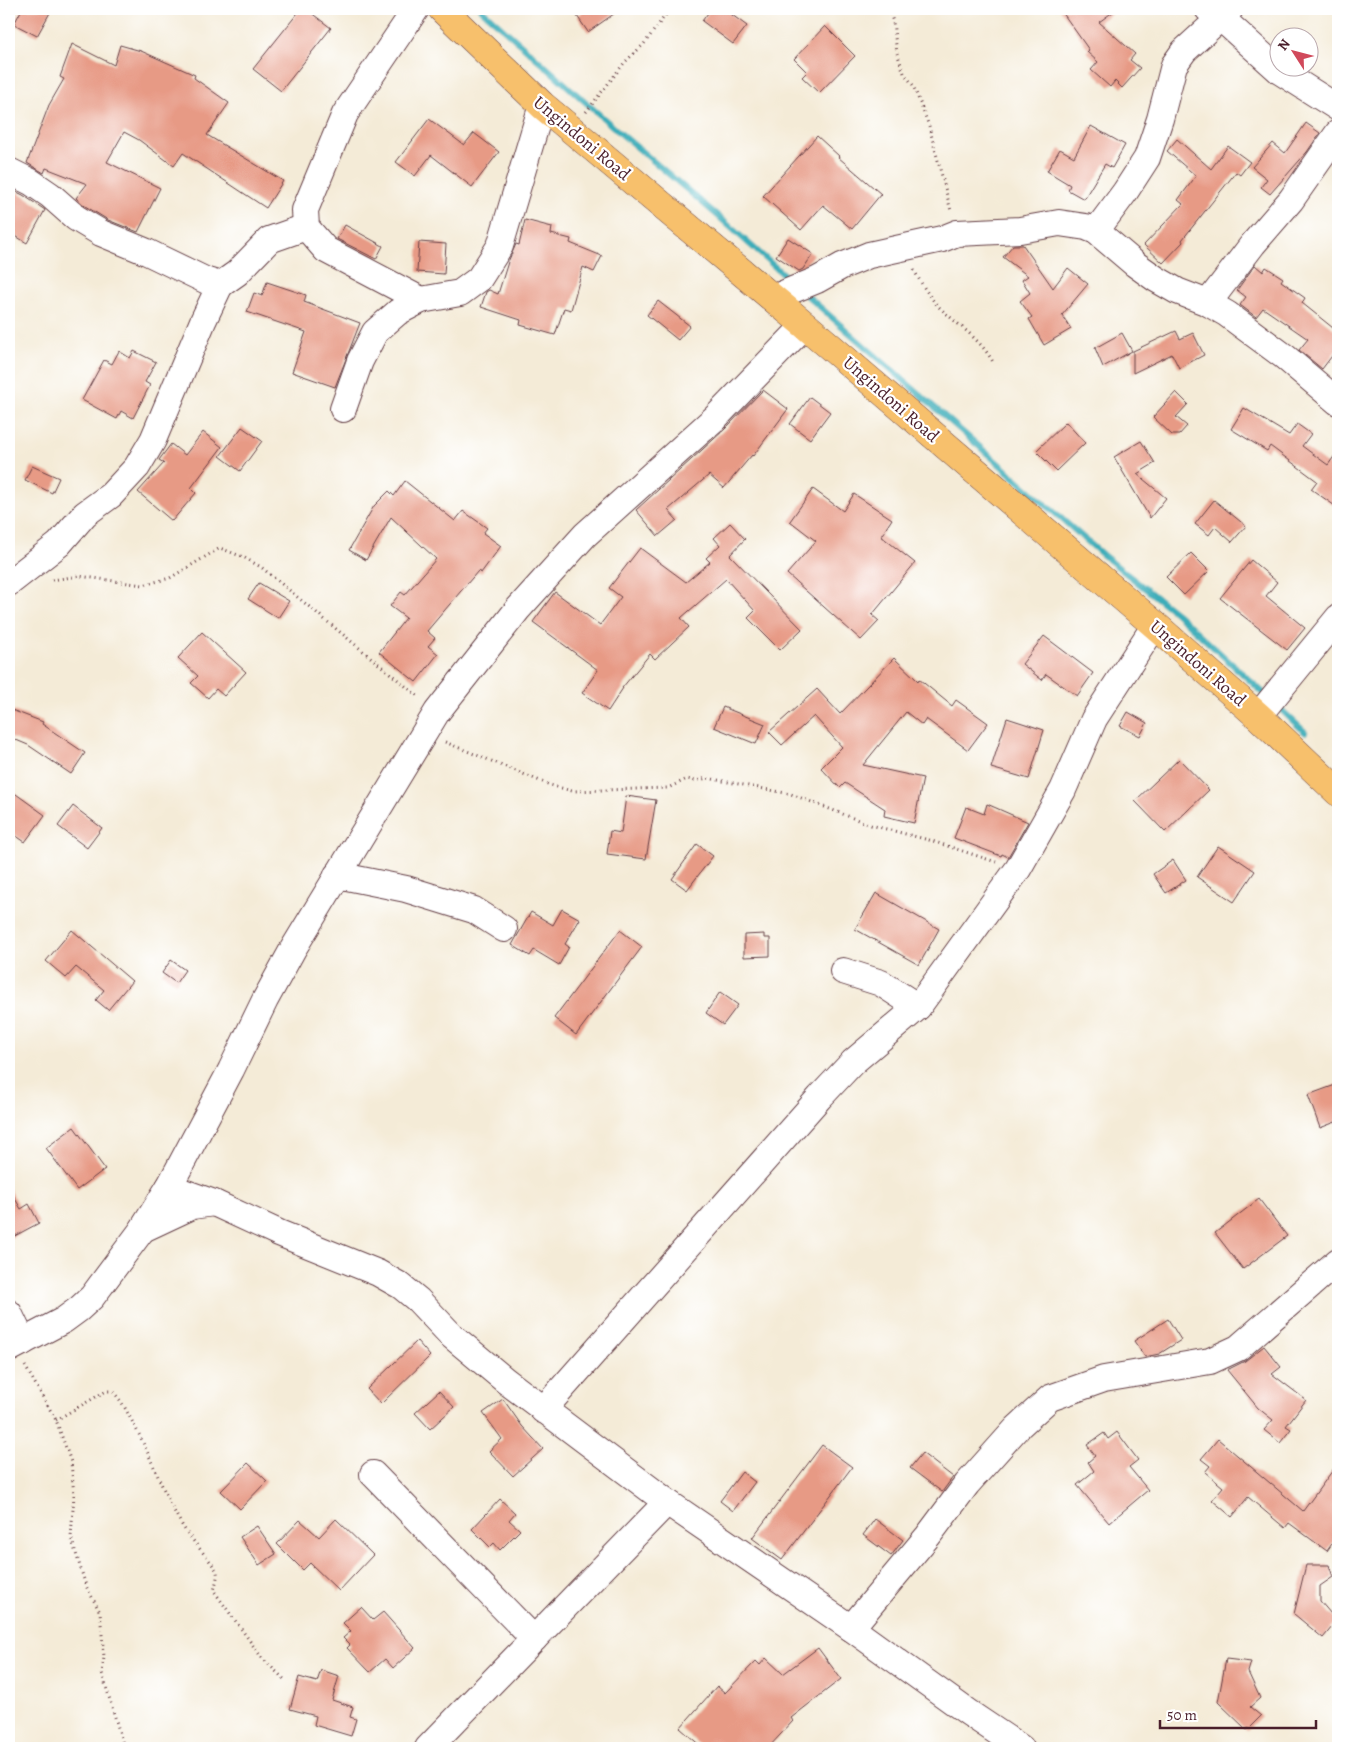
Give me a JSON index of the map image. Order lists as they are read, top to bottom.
{
  "streets": {
    "main road": ["Ungindoni Road"]
  },
  "scale_bar": "50 m",
  "north": "top left"
}
